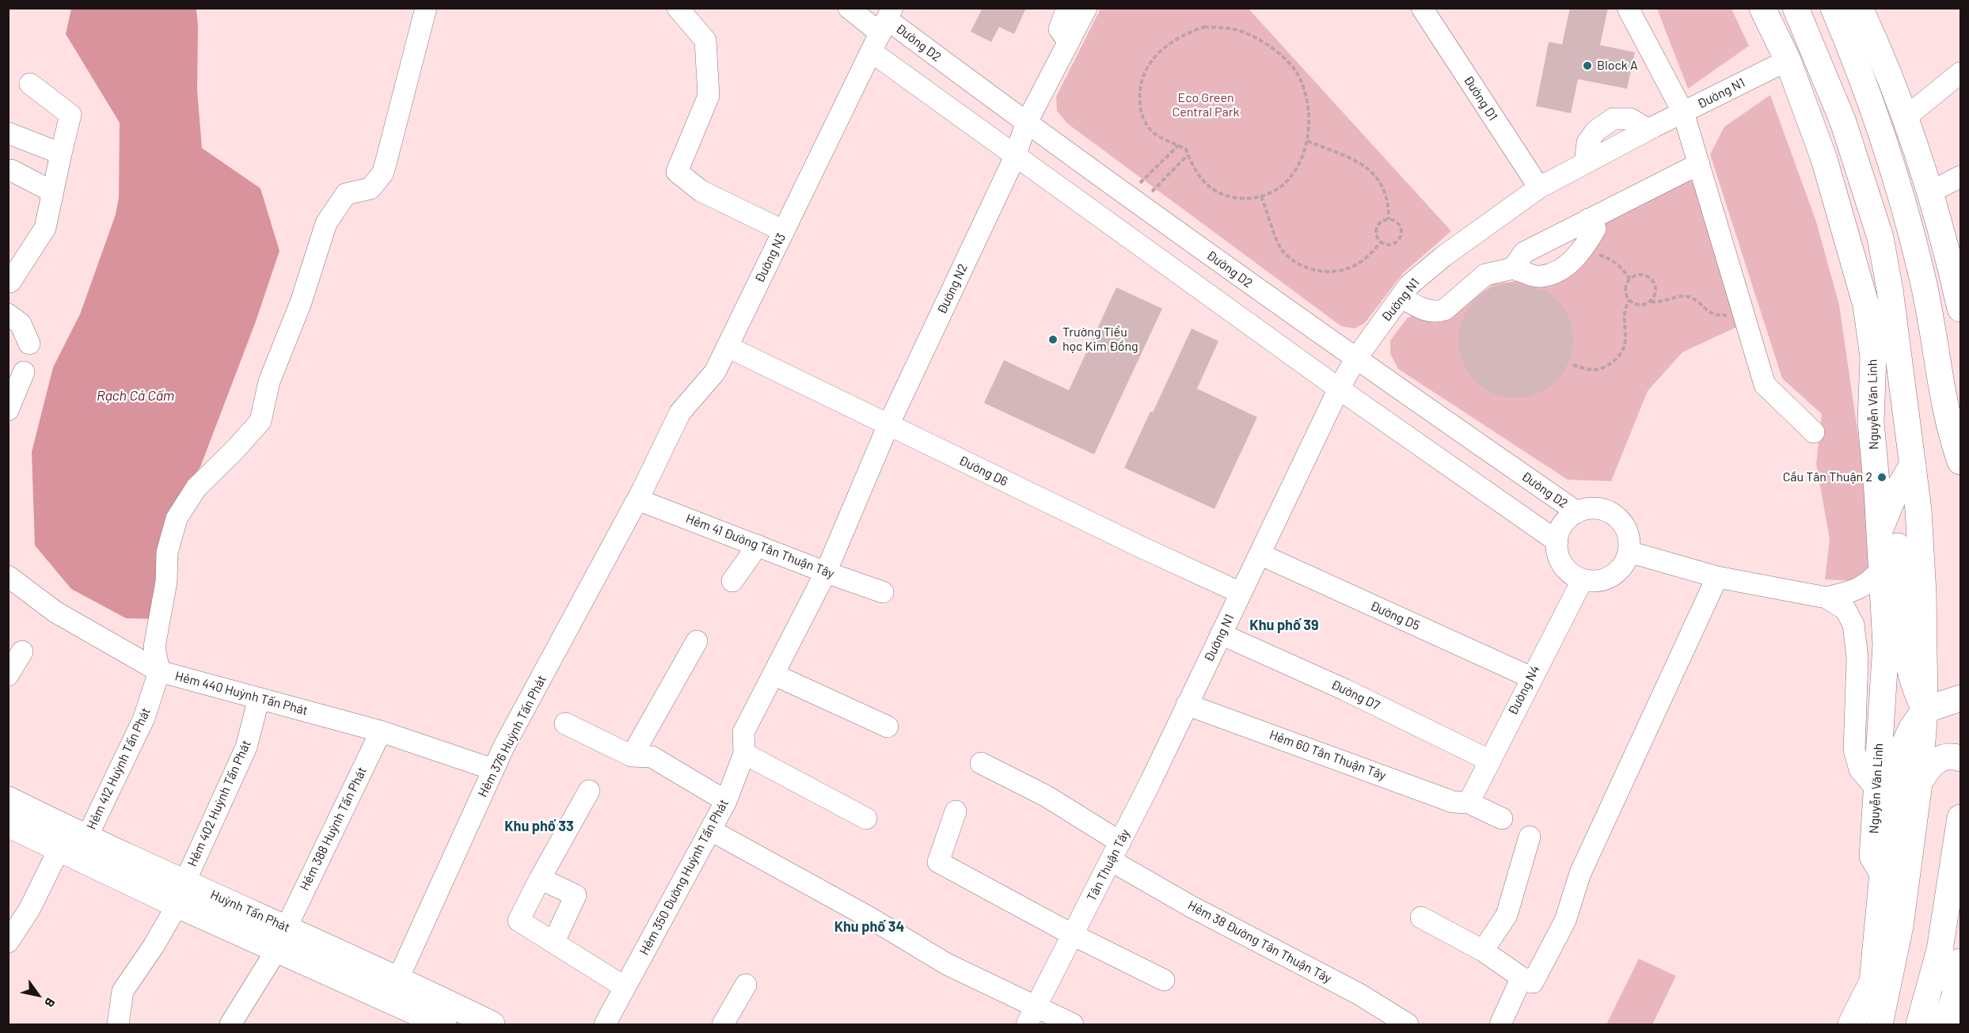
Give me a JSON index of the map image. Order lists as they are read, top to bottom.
{
  "streets": {
    "main road": ["Nguyễn Văn Linh", "Huỳnh Tấn Phát"],
    "street": [
      "Đường D2",
      "Đường N1",
      "Đường D1",
      "Đường N3",
      "Đường N2",
      "Đường D6",
      "Hẻm 41 Đường Tân Thuận Tây",
      "Đường D5",
      "Đường N4",
      "Hẻm 440 Huỳnh Tấn Phát",
      "Đường D7",
      "Hẻm 376 Huỳnh Tấn Phát",
      "Hẻm 60 Tân Thuận Tây",
      "Hẻm 412 Huỳnh Tấn Phát",
      "Hẻm 402 Huỳnh Tấn Phát",
      "Hẻm 388 Huỳnh Tấn Phát",
      "Tân Thuận Tây",
      "Hẻm 350 Đường Huỳnh Tấn Phát",
      "Hẻm 38 Đường Tân Thuận Tây"
    ]
  },
  "crossings": [
    ["Đường D2", "Đường N1"],
    ["Đường D2", "Đường N3"],
    ["Đường D2", "Đường N2"],
    ["Đường D2", "Đường N4"],
    ["Đường N1", "Đường D1"],
    ["Đường N1", "Nguyễn Văn Linh"],
    ["Đường N1", "Đường D6"],
    ["Đường N1", "Đường D5"],
    ["Đường N1", "Đường D7"],
    ["Đường N1", "Hẻm 60 Tân Thuận Tây"],
    ["Đường N1", "Tân Thuận Tây"],
    ["Đường N3", "Đường D6"],
    ["Đường N3", "Hẻm 41 Đường Tân Thuận Tây"],
    ["Đường N3", "Hẻm 376 Huỳnh Tấn Phát"],
    ["Đường N2", "Đường D6"],
    ["Đường N2", "Hẻm 41 Đường Tân Thuận Tây"],
    ["Đường N2", "Hẻm 350 Đường Huỳnh Tấn Phát"],
    ["Hẻm 41 Đường Tân Thuận Tây", "Hẻm 376 Huỳnh Tấn Phát"],
    ["Hẻm 41 Đường Tân Thuận Tây", "Hẻm 350 Đường Huỳnh Tấn Phát"],
    ["Đường D5", "Đường N4"],
    ["Đường N4", "Đường D7"],
    ["Đường N4", "Hẻm 60 Tân Thuận Tây"],
    ["Hẻm 440 Huỳnh Tấn Phát", "Hẻm 376 Huỳnh Tấn Phát"],
    ["Hẻm 440 Huỳnh Tấn Phát", "Hẻm 412 Huỳnh Tấn Phát"],
    ["Hẻm 440 Huỳnh Tấn Phát", "Hẻm 402 Huỳnh Tấn Phát"],
    ["Hẻm 440 Huỳnh Tấn Phát", "Hẻm 388 Huỳnh Tấn Phát"],
    ["Hẻm 376 Huỳnh Tấn Phát", "Huỳnh Tấn Phát"],
    ["Hẻm 60 Tân Thuận Tây", "Tân Thuận Tây"],
    ["Hẻm 412 Huỳnh Tấn Phát", "Huỳnh Tấn Phát"],
    ["Hẻm 402 Huỳnh Tấn Phát", "Huỳnh Tấn Phát"],
    ["Hẻm 388 Huỳnh Tấn Phát", "Huỳnh Tấn Phát"],
    ["Tân Thuận Tây", "Hẻm 38 Đường Tân Thuận Tây"]
  ],
  "districts": ["Khu phố 39", "Khu phố 33", "Khu phố 34"],
  "water": ["Rạch Cả Cấm"],
  "parks": ["Eco Green Central Park"],
  "places": ["Block A", "Trường Tiểu học Kim Đồng", "Cầu Tân Thuận 2"],
  "north": "bottom right"
}
